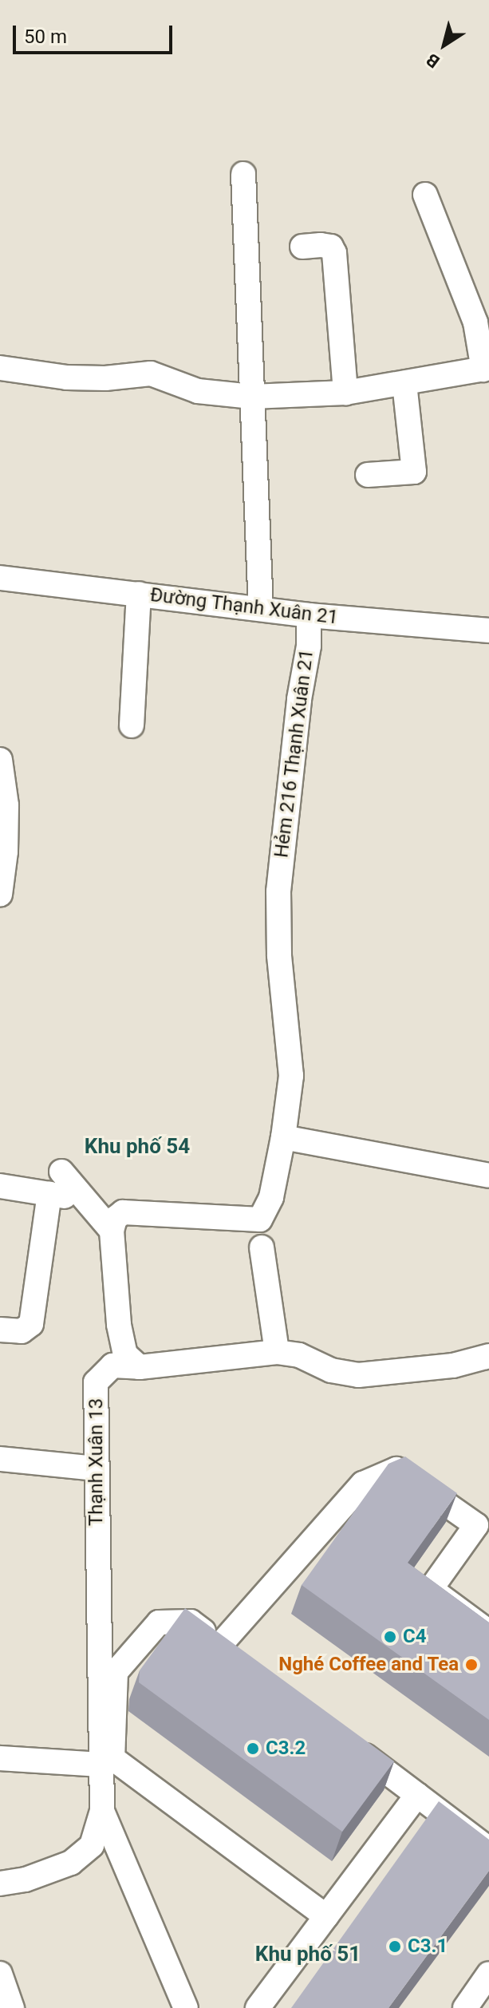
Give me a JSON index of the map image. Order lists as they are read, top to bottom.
{
  "streets": {
    "street": ["Đường Thạnh Xuân 21", "Hẻm 216 Thạnh Xuân 21", "Thạnh Xuân 13"]
  },
  "crossings": [
    ["Đường Thạnh Xuân 21", "Hẻm 216 Thạnh Xuân 21"]
  ],
  "districts": ["Khu phố 54", "Khu phố 51"],
  "places": [
    "C4",
    "Nghé Coffee and Tea",
    "C3.2",
    "С3.1"
  ],
  "scale_bar": "50 m",
  "north": "bottom left"
}
